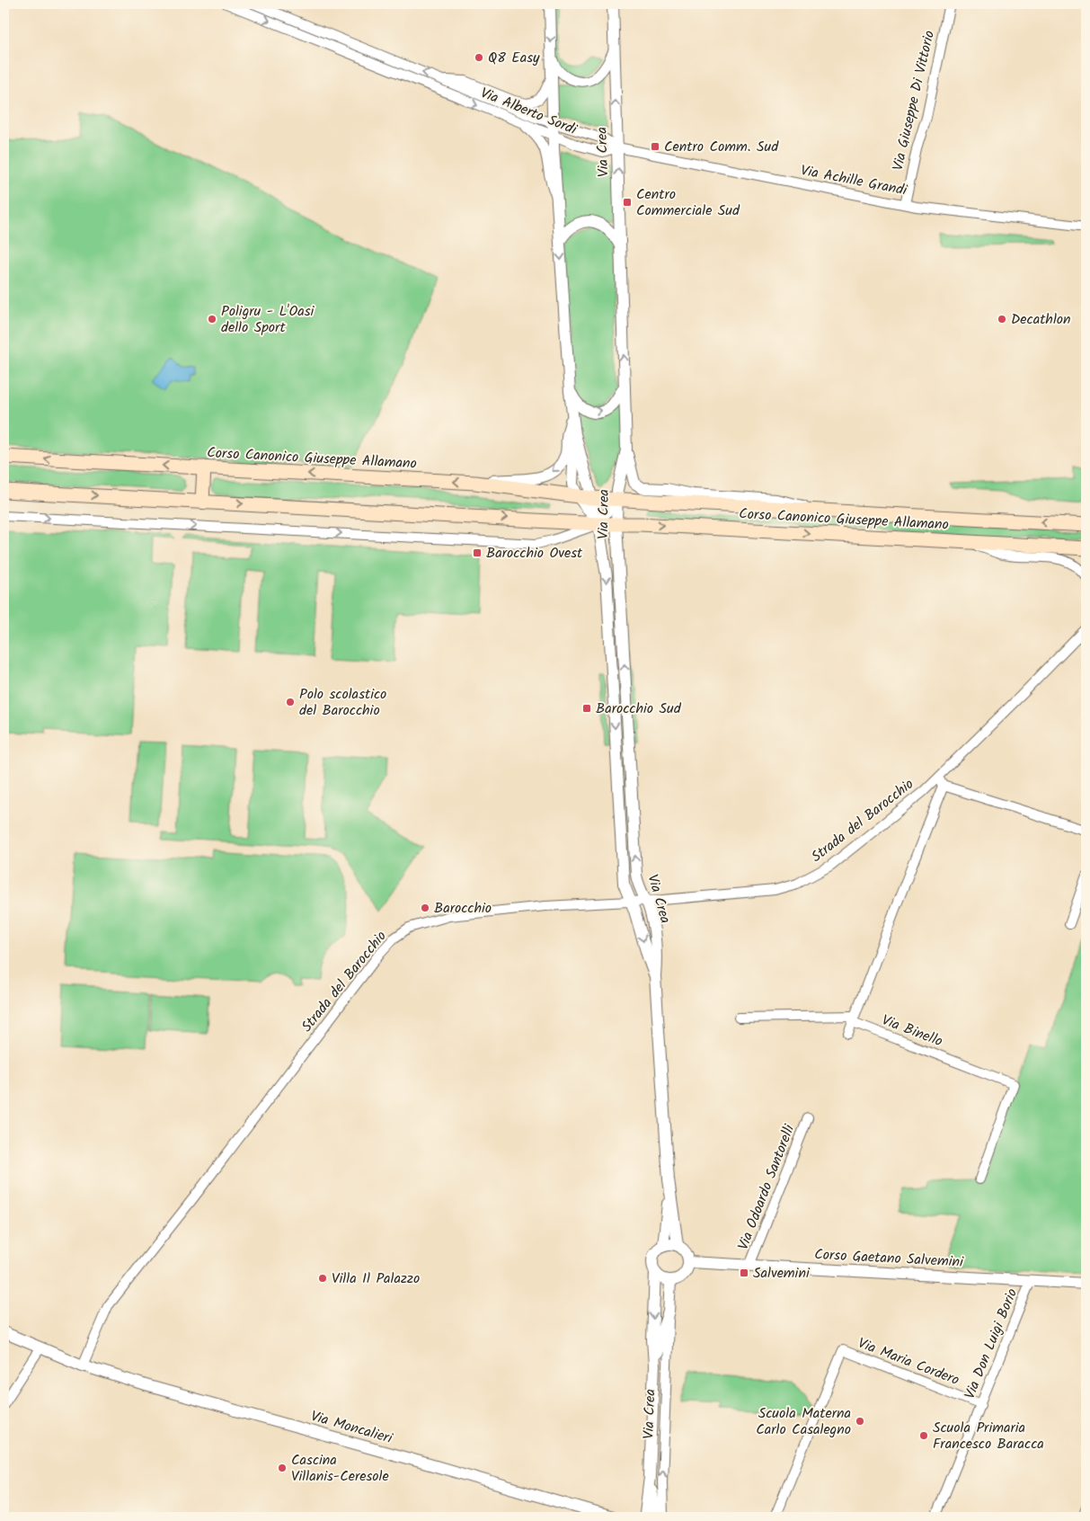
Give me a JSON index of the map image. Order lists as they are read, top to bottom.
{
  "streets": {
    "main road": ["Corso Canonico Giuseppe Allamano"],
    "street": [
      "Via Giuseppe Di Vittorio",
      "Via Alberto Sordi",
      "Via Crea",
      "Via Achille Grandi",
      "Strada del Barocchio",
      "Via Binello",
      "Via Odoardo Santorelli",
      "Corso Gaetano Salvemini",
      "Via Don Luigi Borio",
      "Via Maria Cordero",
      "Via Moncalieri"
    ]
  },
  "crossings": [
    ["Via Giuseppe Di Vittorio", "Via Achille Grandi"],
    ["Via Alberto Sordi", "Via Crea"],
    ["Via Alberto Sordi", "Via Achille Grandi"],
    ["Via Crea", "Via Achille Grandi"],
    ["Via Crea", "Corso Canonico Giuseppe Allamano"],
    ["Via Crea", "Strada del Barocchio"],
    ["Via Crea", "Corso Gaetano Salvemini"],
    ["Strada del Barocchio", "Via Moncalieri"],
    ["Via Odoardo Santorelli", "Corso Gaetano Salvemini"],
    ["Corso Gaetano Salvemini", "Via Don Luigi Borio"],
    ["Via Don Luigi Borio", "Via Maria Cordero"]
  ],
  "places": {
    "other": [
      "Q8 Easy",
      "Poligru - L'Oasi dello Sport",
      "Decathlon",
      "Polo scolastico del Barocchio",
      "Barocchio",
      "Villa Il Palazzo",
      "Scuola Materna Carlo Casalegno",
      "Scuola Primaria Francesco Baracca",
      "Cascina Villanis-Ceresole"
    ],
    "transit": [
      "Centro Comm. Sud",
      "Centro Commerciale Sud",
      "Barocchio Ovest",
      "Barocchio Sud",
      "Salvemini"
    ]
  }
}
